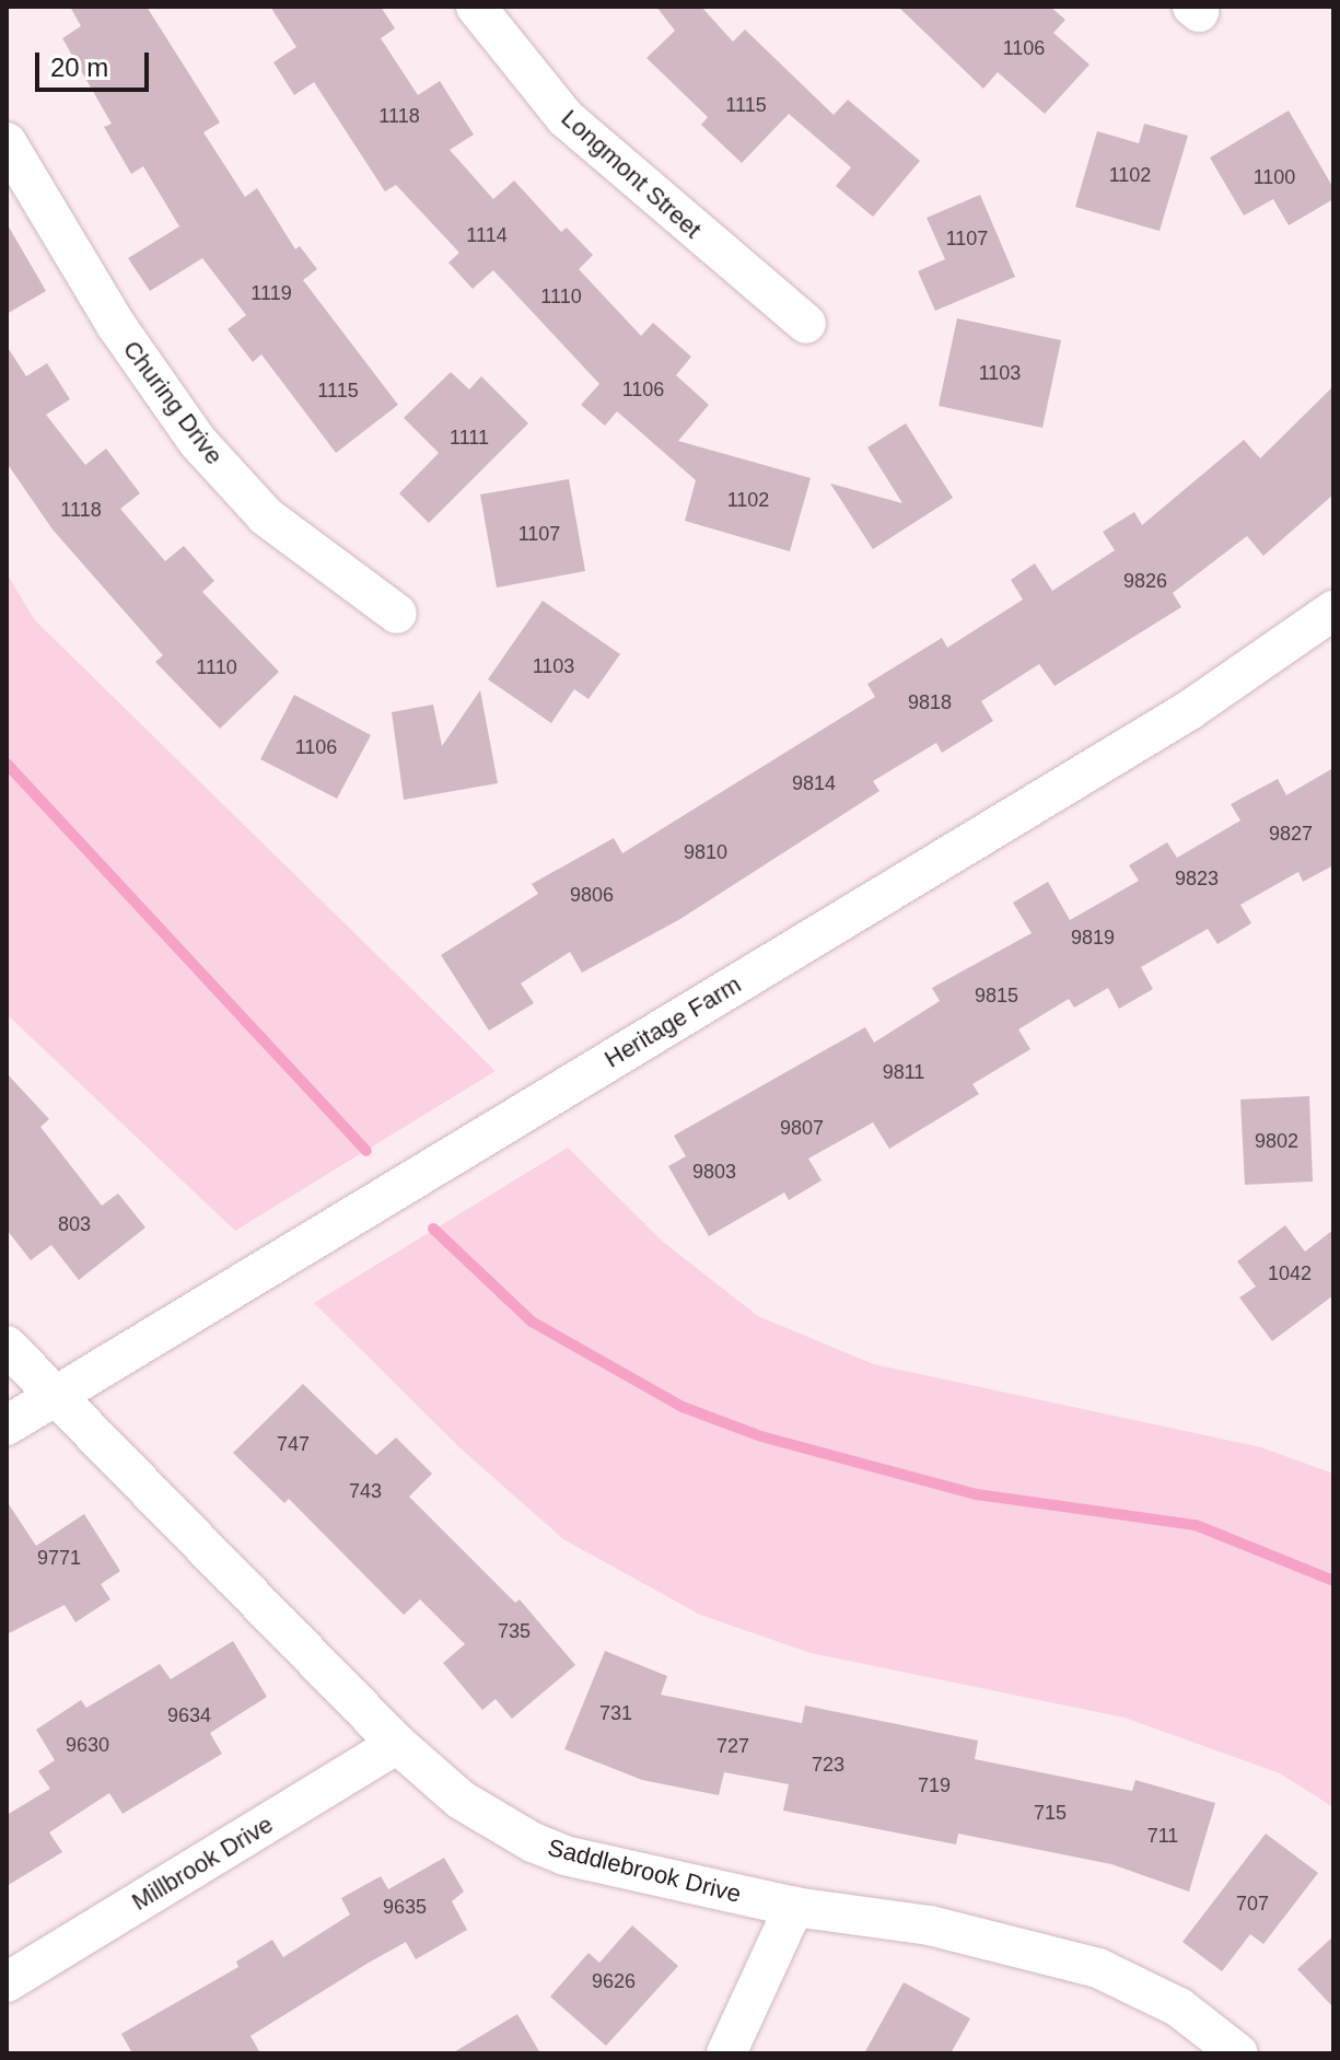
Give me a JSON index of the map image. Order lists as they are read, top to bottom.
{
  "streets": {
    "street": [
      "Longmont Street",
      "Churing Drive",
      "Heritage Farm",
      "Millbrook Drive",
      "Saddlebrook Drive"
    ]
  },
  "crossings": [
    ["Heritage Farm", "Saddlebrook Drive"],
    ["Millbrook Drive", "Saddlebrook Drive"]
  ],
  "house_numbers": [
    "1106",
    "1115",
    "1118",
    "1102",
    "1100",
    "1114",
    "1107",
    "1119",
    "1110",
    "1103",
    "1106",
    "1115",
    "1111",
    "1102",
    "1118",
    "1107",
    "9826",
    "1103",
    "1110",
    "9818",
    "1106",
    "9814",
    "9827",
    "9810",
    "9823",
    "9806",
    "9819",
    "9815",
    "9811",
    "9807",
    "9802",
    "9803",
    "803",
    "1042",
    "747",
    "743",
    "9771",
    "735",
    "731",
    "9634",
    "9630",
    "727",
    "723",
    "719",
    "715",
    "711",
    "707",
    "9635",
    "9626"
  ],
  "scale_bar": "20 m"
}
